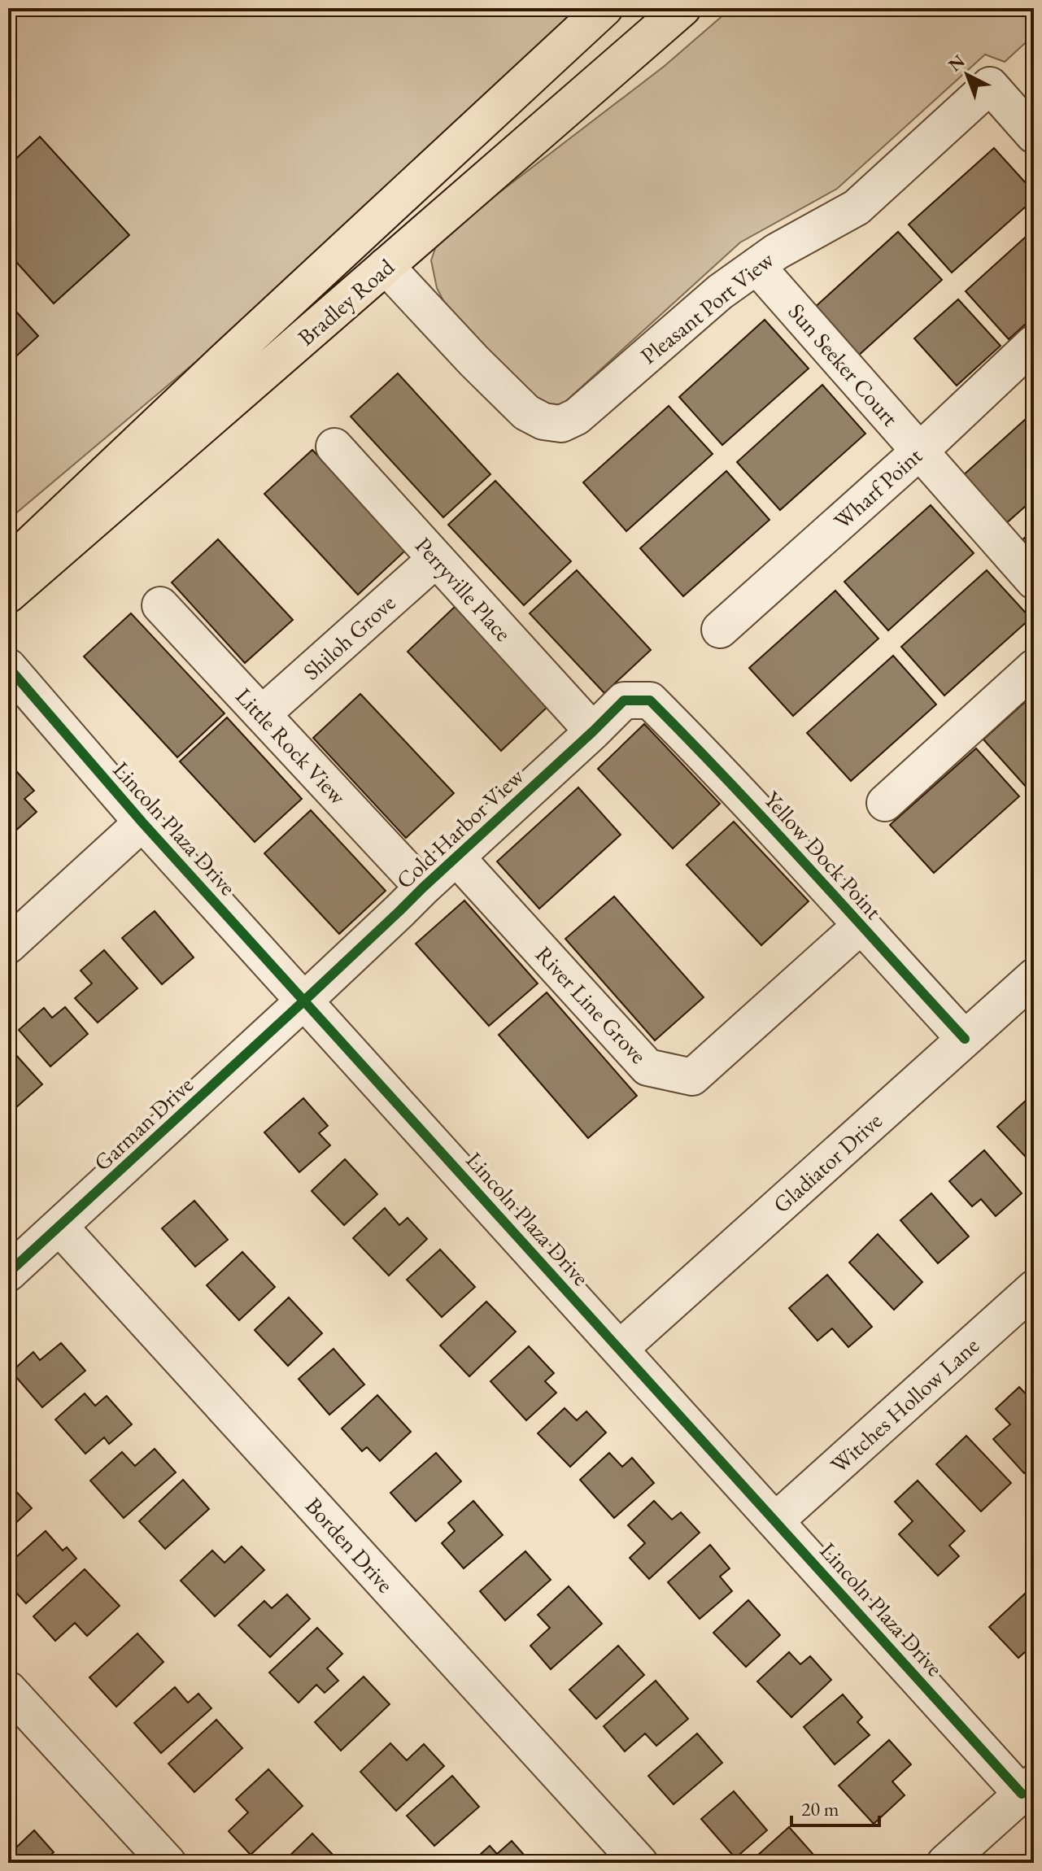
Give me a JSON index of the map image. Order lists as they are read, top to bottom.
{
  "streets": {
    "main road": ["Bradley Road"],
    "street": [
      "Pleasant Port View",
      "Sun Seeker Court",
      "Wharf Point",
      "Perryville Place",
      "Shiloh Grove",
      "Little Rock View",
      "Lincoln Plaza Drive",
      "Cold Harbor View",
      "Yellow Dock Point",
      "River Line Grove",
      "Garman Drive",
      "Gladiator Drive",
      "Witches Hollow Lane",
      "Borden Drive"
    ]
  },
  "crossings": [
    ["Bradley Road", "Pleasant Port View"],
    ["Pleasant Port View", "Sun Seeker Court"],
    ["Sun Seeker Court", "Wharf Point"],
    ["Perryville Place", "Shiloh Grove"],
    ["Perryville Place", "Cold Harbor View"],
    ["Shiloh Grove", "Little Rock View"],
    ["Little Rock View", "Cold Harbor View"],
    ["Lincoln Plaza Drive", "Cold Harbor View"],
    ["Lincoln Plaza Drive", "Garman Drive"],
    ["Lincoln Plaza Drive", "Gladiator Drive"],
    ["Lincoln Plaza Drive", "Witches Hollow Lane"],
    ["Cold Harbor View", "Yellow Dock Point"],
    ["Cold Harbor View", "River Line Grove"],
    ["Cold Harbor View", "Garman Drive"],
    ["Yellow Dock Point", "River Line Grove"],
    ["Yellow Dock Point", "Gladiator Drive"],
    ["Garman Drive", "Borden Drive"]
  ],
  "scale_bar": "20 m",
  "north": "top left"
}
